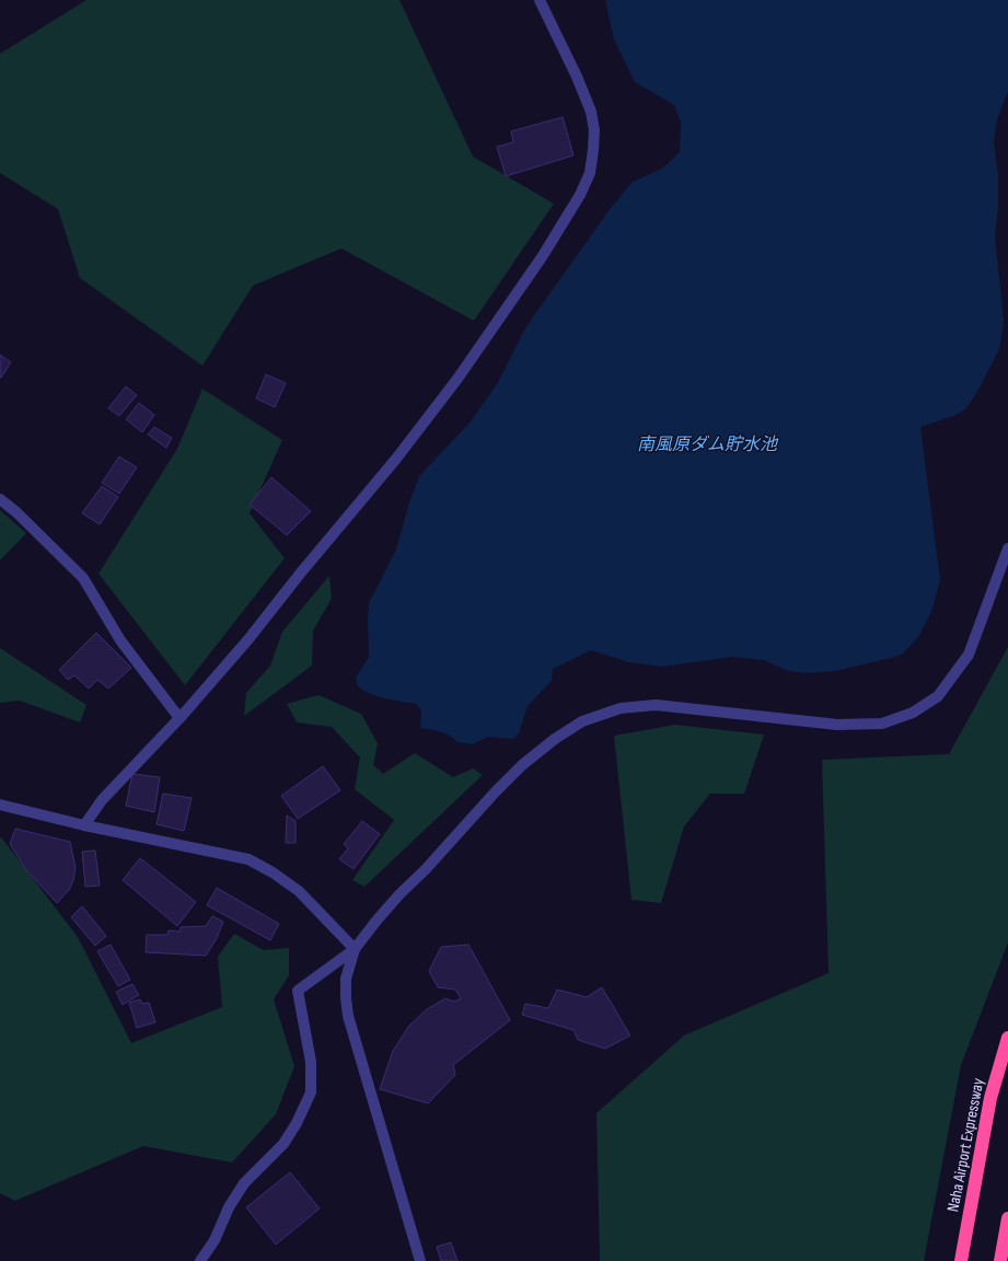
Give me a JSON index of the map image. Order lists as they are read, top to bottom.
{
  "streets": {
    "highway": ["Naha Airport Expressway"]
  },
  "water": ["南風原ダム貯水池"]
}
